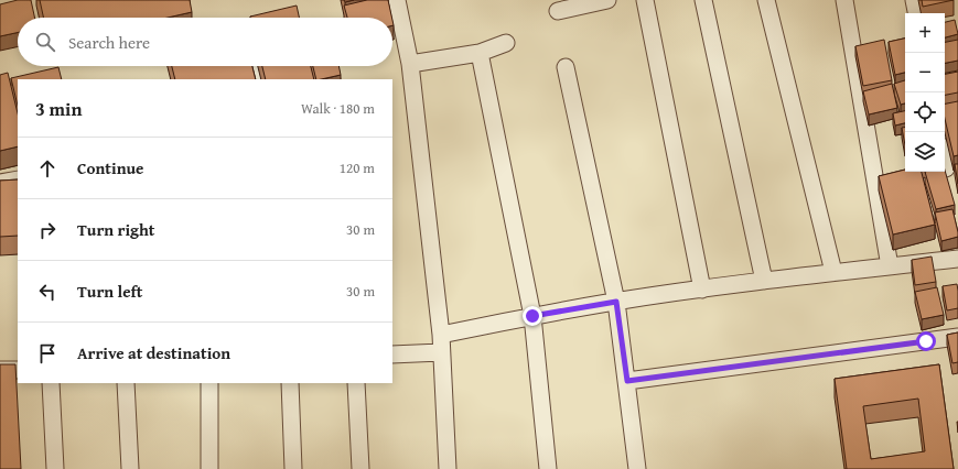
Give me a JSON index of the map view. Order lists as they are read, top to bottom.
{
  "page": {
    "map_buttons": ["+", "−"],
    "search": "Search here",
    "heading": ["3 min", "Walk · 180 m"],
    "list": [
      ["Continue", "120 m"],
      ["Turn right", "30 m"],
      ["Turn left", "30 m"],
      "Arrive at destination"
    ]
  }
}
